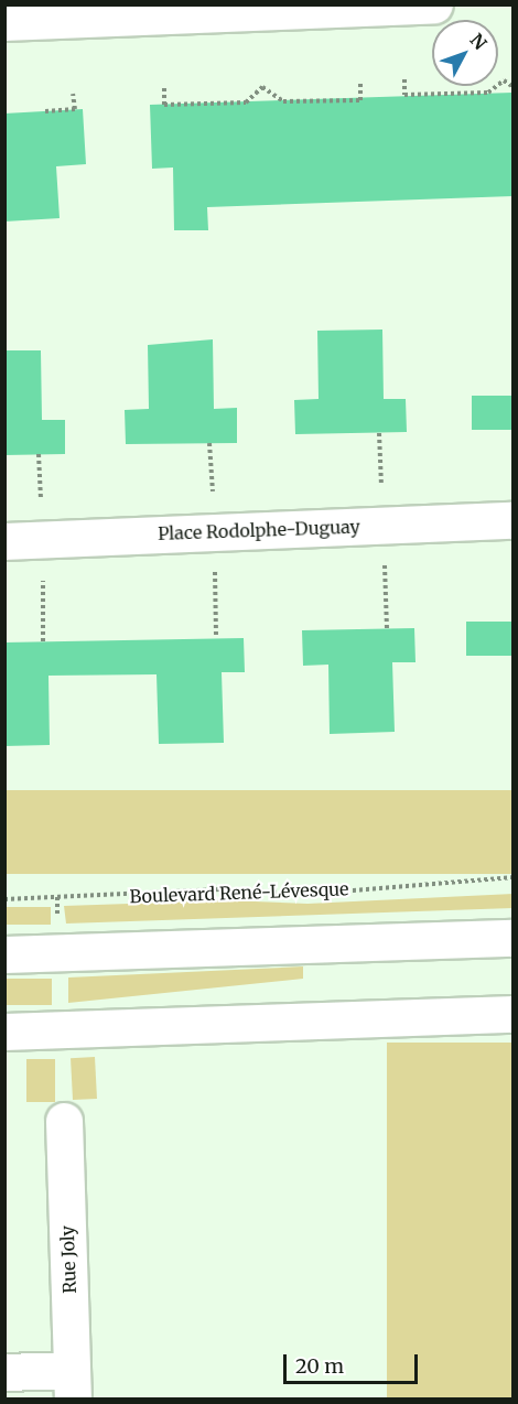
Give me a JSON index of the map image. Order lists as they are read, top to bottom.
{
  "streets": {
    "street": ["Place Rodolphe-Duguay", "Rue Joly"],
    "path": ["Boulevard René-Lévesque"]
  },
  "scale_bar": "20 m",
  "north": "top right"
}
